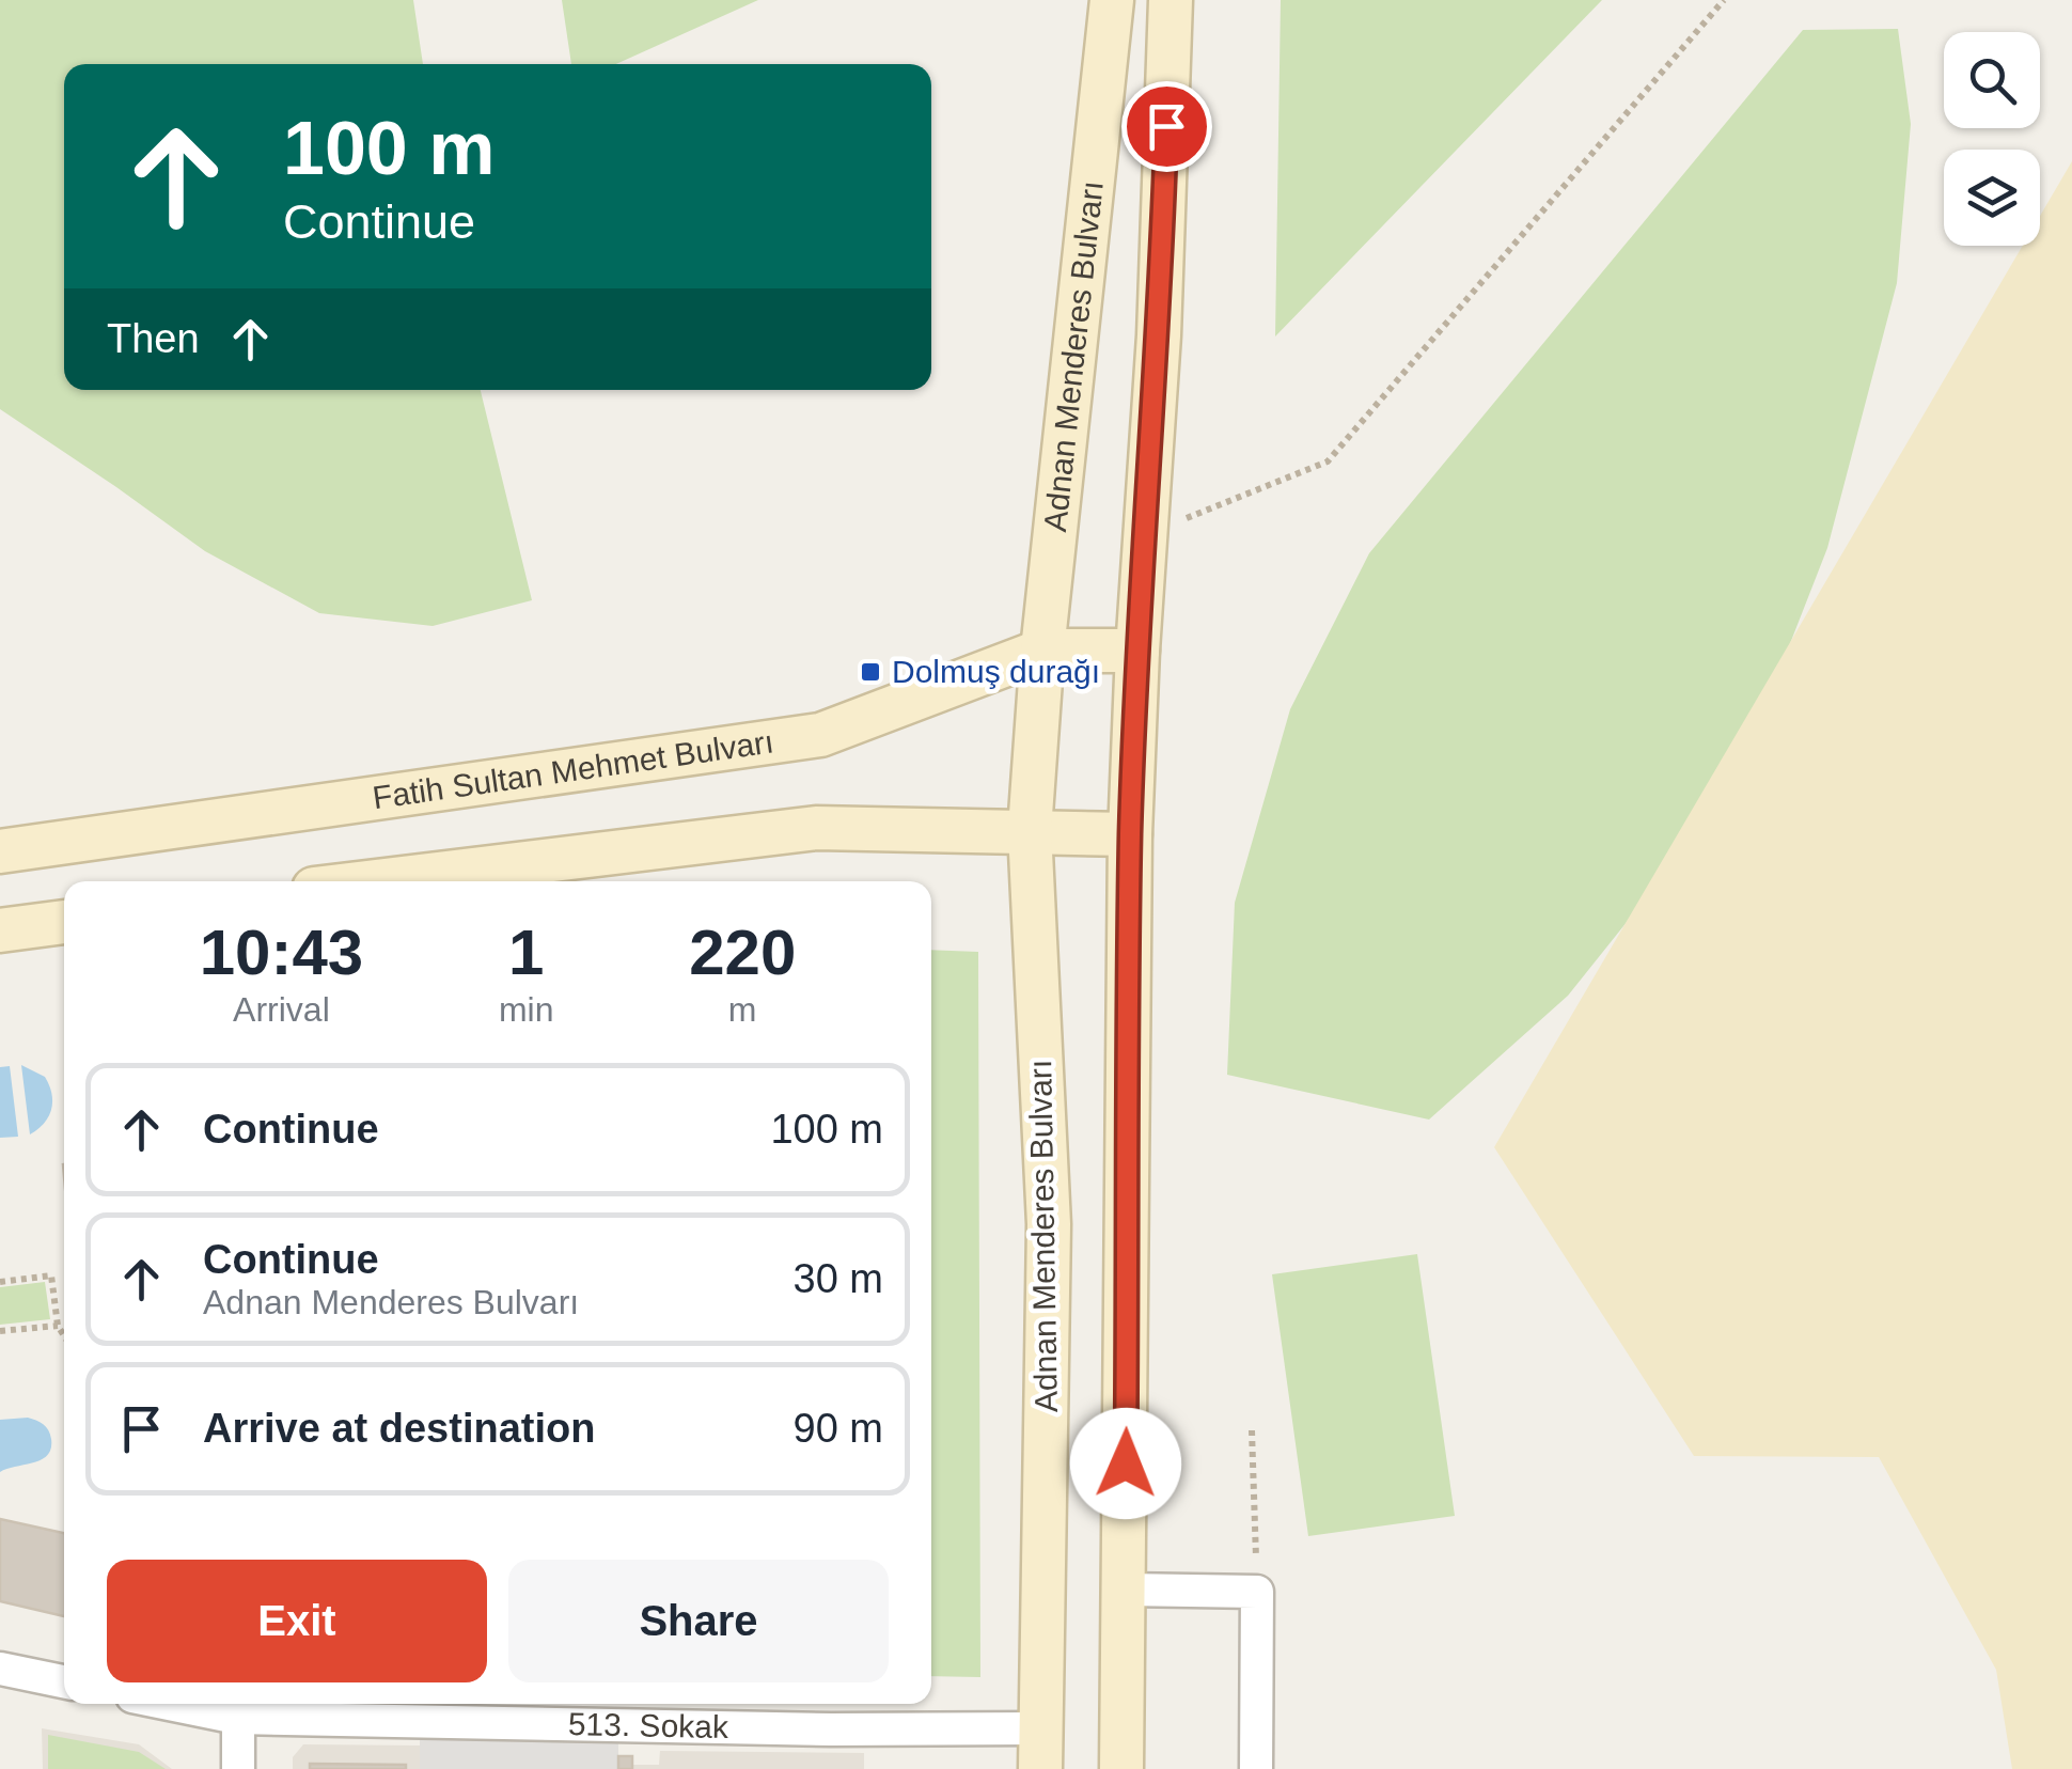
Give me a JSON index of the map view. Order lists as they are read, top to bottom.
{
  "streets": {
    "main road": ["Adnan Menderes Bulvarı", "Fatih Sultan Mehmet Bulvarı"],
    "street": ["513. Sokak"]
  },
  "crossings": [
    ["Adnan Menderes Bulvarı", "Fatih Sultan Mehmet Bulvarı"],
    ["Adnan Menderes Bulvarı", "513. Sokak"]
  ],
  "places": {
    "transit": ["Dolmuş durağı"]
  },
  "page": {
    "turn": ["100 m", "Continue"],
    "then": "Then",
    "eta": [
      "10:43",
      "Arrival",
      "1",
      "min",
      "220",
      "m"
    ],
    "list": [
      {
        "name": "Continue",
        "value": "100 m"
      },
      {
        "name": "Continue",
        "note": "Adnan Menderes Bulvarı",
        "value": "30 m"
      },
      {
        "name": "Arrive at destination",
        "value": "90 m"
      }
    ],
    "buttons": ["Exit", "Share"]
  }
}
